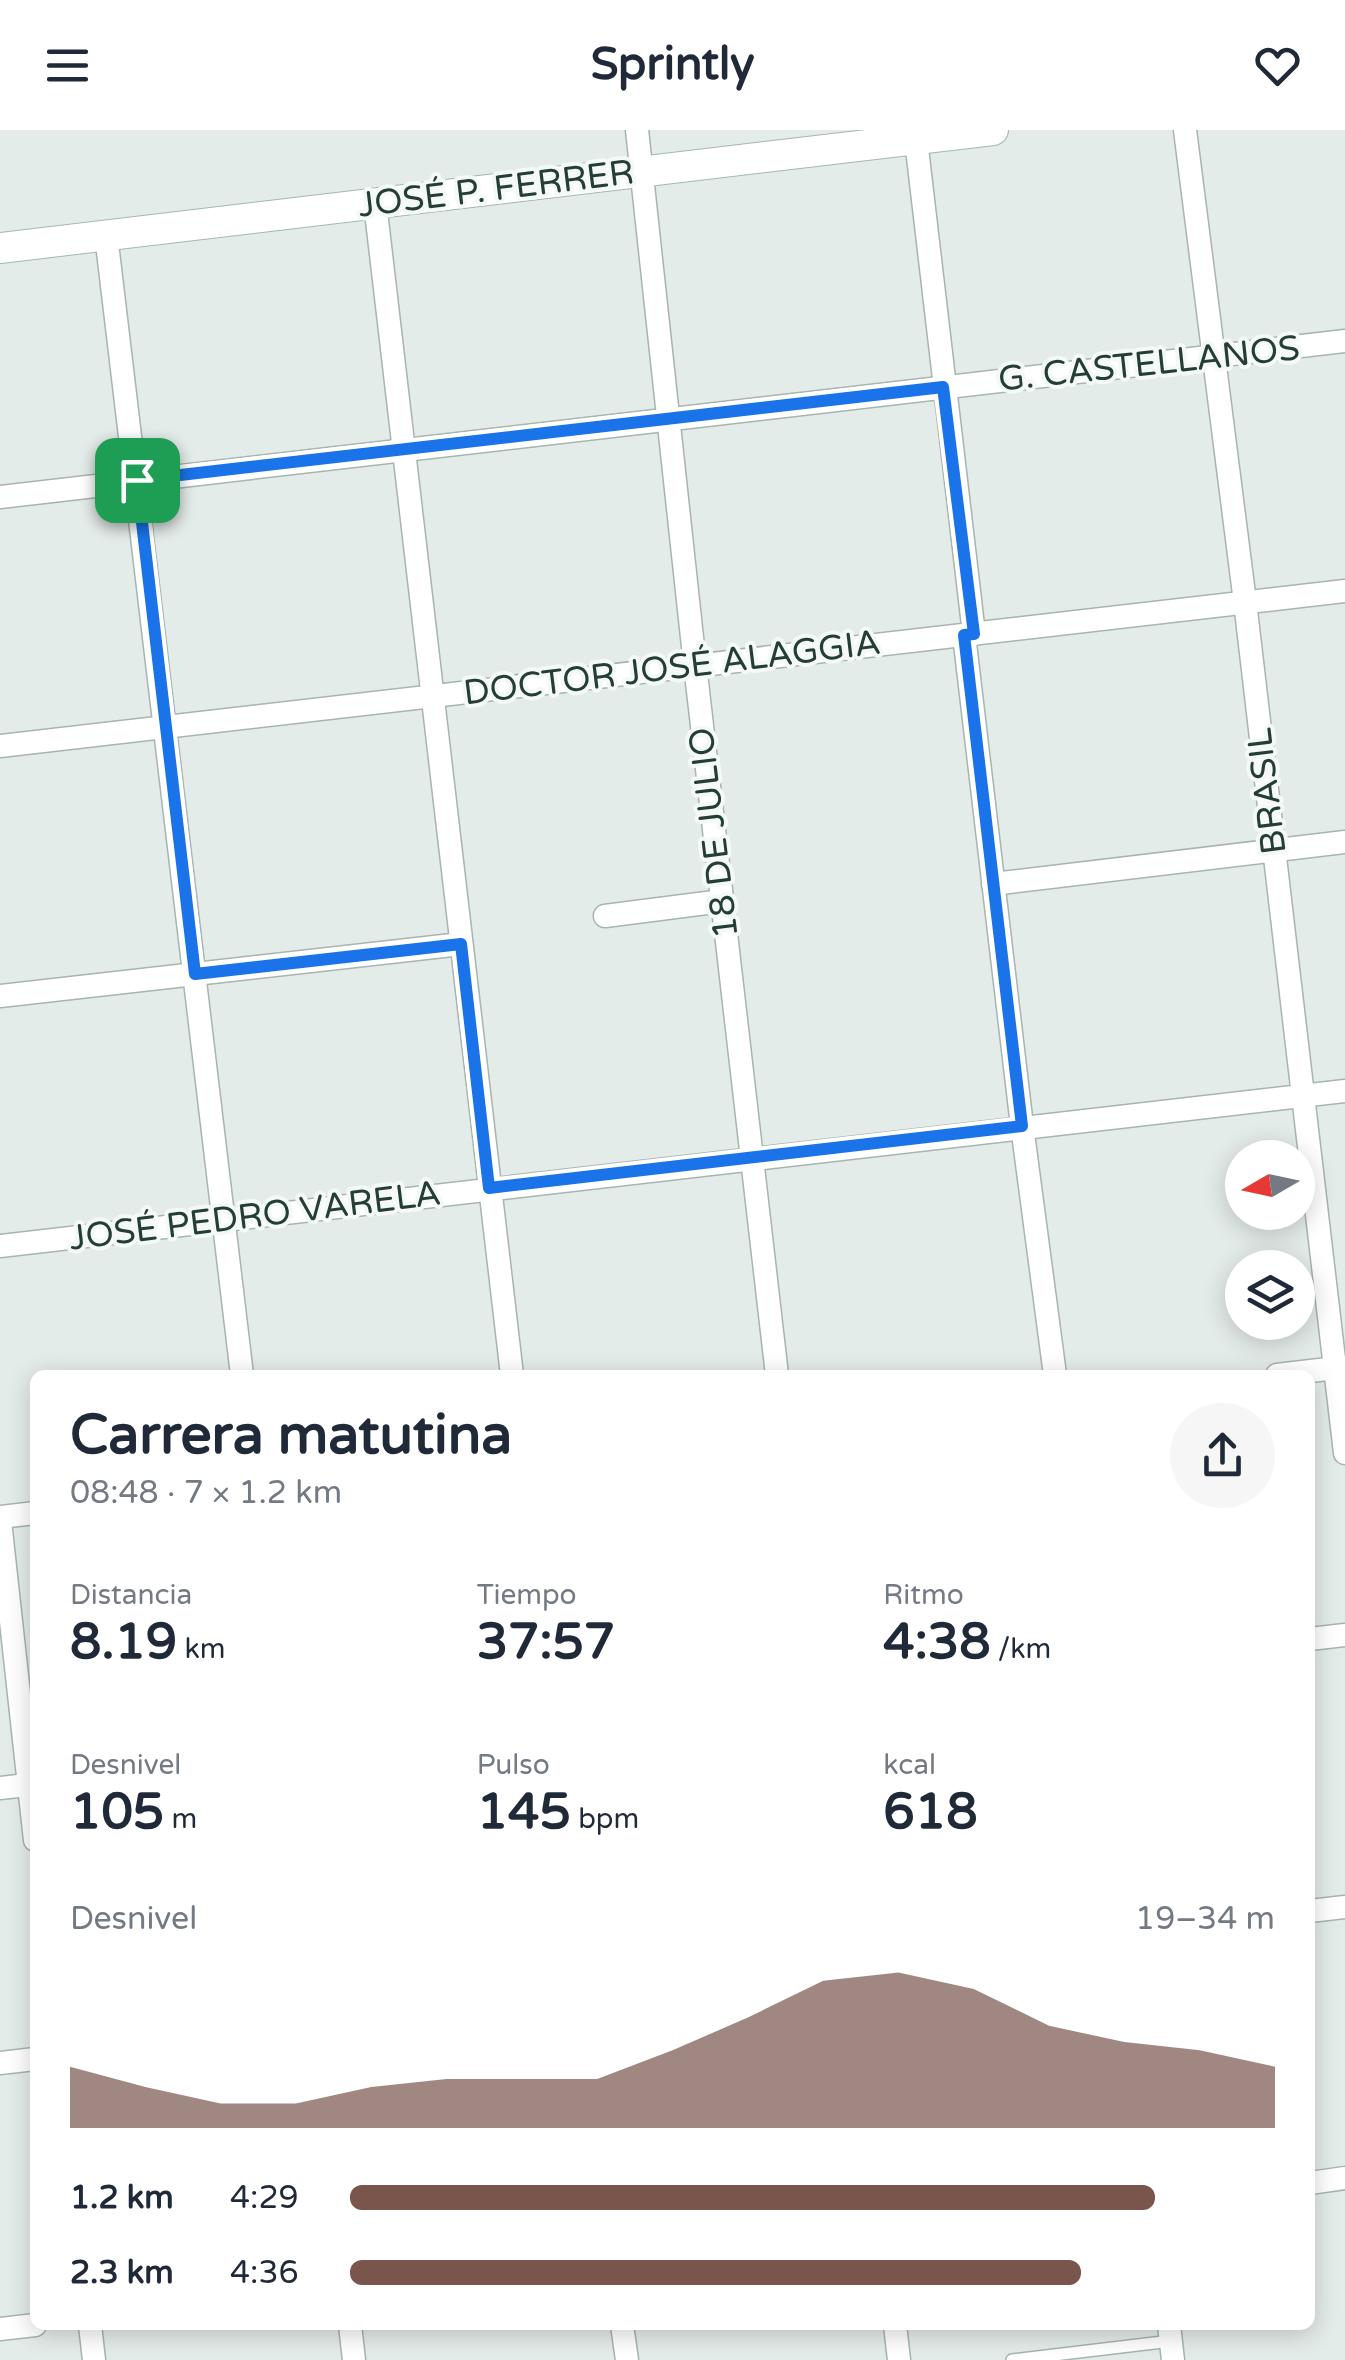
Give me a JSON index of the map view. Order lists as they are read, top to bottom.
{
  "streets": {
    "main road": ["JOSÉ P. FERRER"],
    "street": [
      "G. CASTELLANOS",
      "DOCTOR JOSÉ ALAGGIA",
      "BRASIL",
      "18 DE JULIO",
      "JOSÉ PEDRO VARELA"
    ]
  },
  "crossings": [
    ["JOSÉ P. FERRER", "18 DE JULIO"],
    ["G. CASTELLANOS", "BRASIL"],
    ["G. CASTELLANOS", "18 DE JULIO"],
    ["DOCTOR JOSÉ ALAGGIA", "BRASIL"],
    ["DOCTOR JOSÉ ALAGGIA", "18 DE JULIO"],
    ["BRASIL", "JOSÉ PEDRO VARELA"],
    ["18 DE JULIO", "JOSÉ PEDRO VARELA"]
  ],
  "north": "left",
  "page": {
    "header": "Sprintly",
    "heading": ["Carrera matutina", "08:48 · 7 × 1.2 km"],
    "stats": [
      ["Distancia", "8.19 km"],
      ["Tiempo", "37:57"],
      ["Ritmo", "4:38 /km"],
      ["Desnivel", "105 m"],
      ["Pulso", "145 bpm"],
      ["kcal", "618"]
    ],
    "chart": ["Desnivel", "19–34 m"],
    "list": [
      {
        "name": "1.2 km",
        "note": "4:29"
      },
      {
        "name": "2.3 km",
        "note": "4:36"
      }
    ]
  }
}
